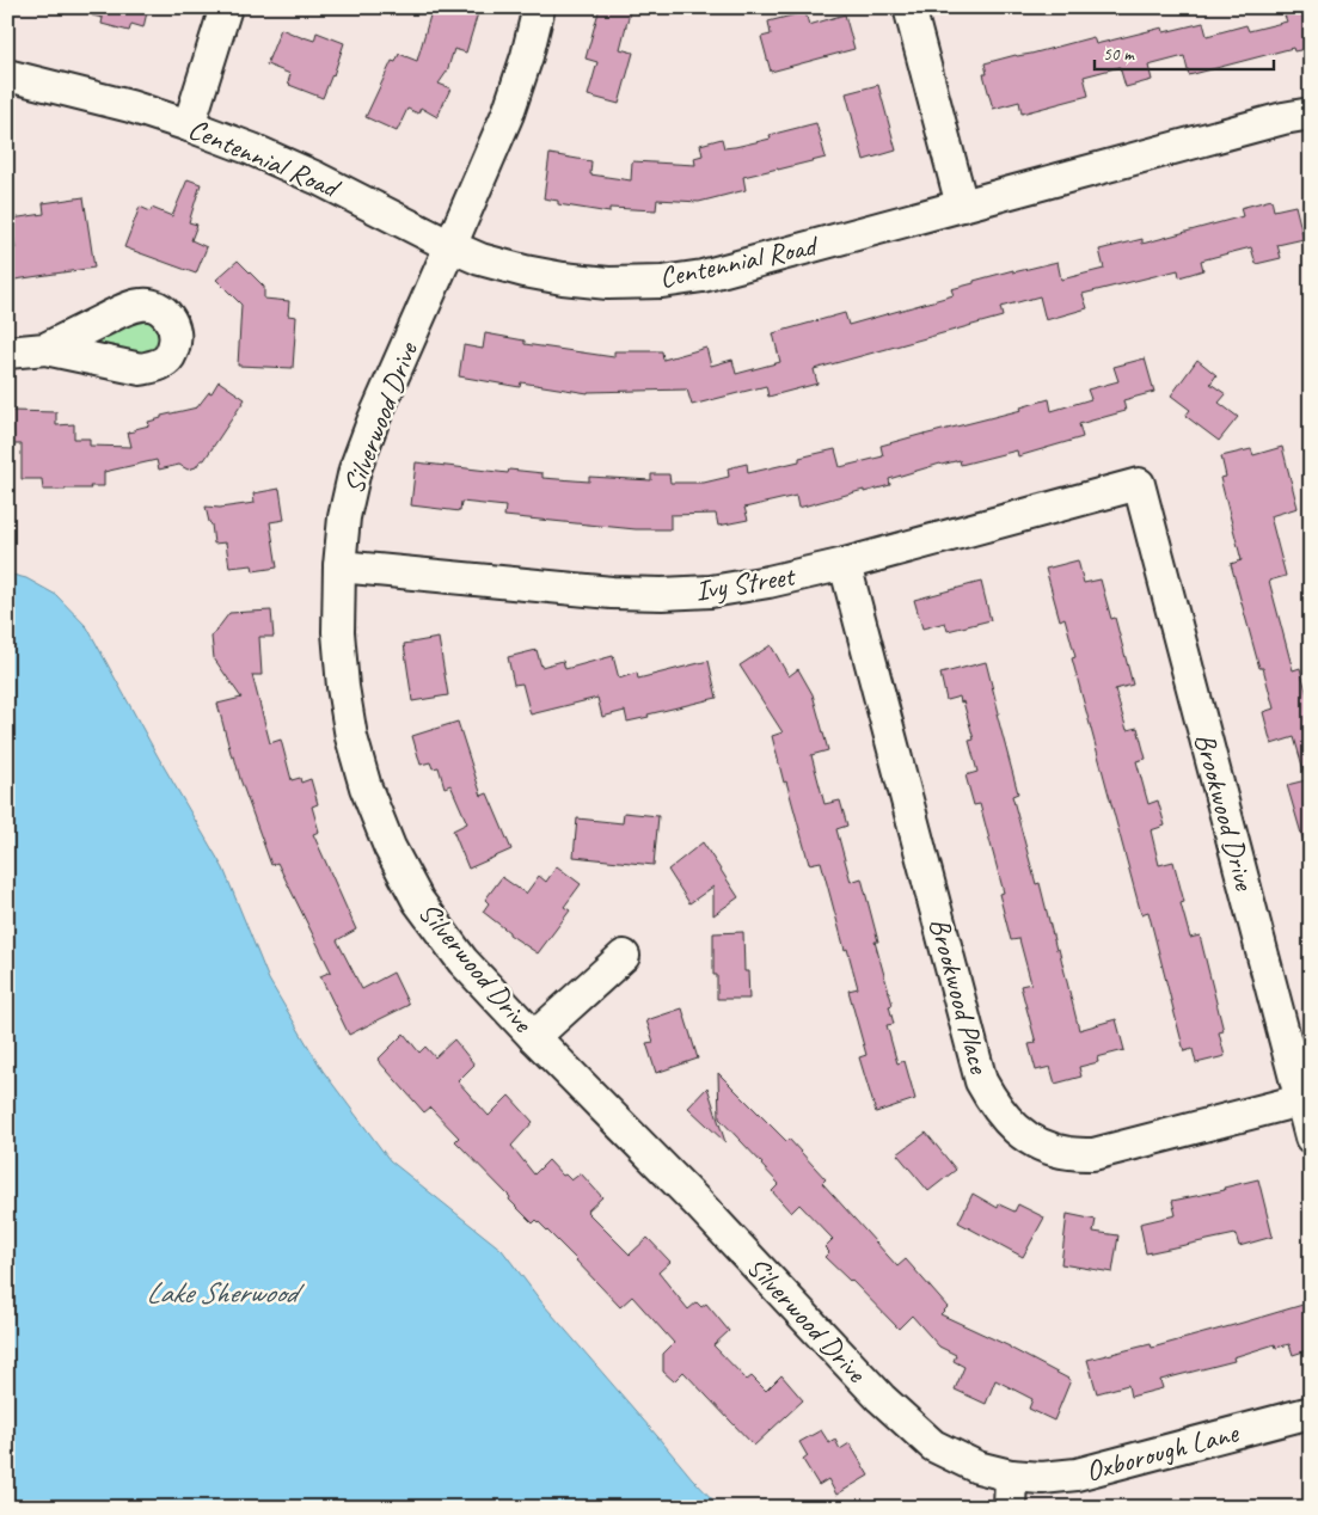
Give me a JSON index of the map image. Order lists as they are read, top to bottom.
{
  "streets": {
    "street": [
      "Centennial Road",
      "Silverwood Drive",
      "Ivy Street",
      "Brookwood Drive",
      "Brookwood Place",
      "Oxborough Lane"
    ]
  },
  "crossings": [
    ["Centennial Road", "Silverwood Drive"],
    ["Silverwood Drive", "Ivy Street"],
    ["Silverwood Drive", "Oxborough Lane"],
    ["Ivy Street", "Brookwood Drive"],
    ["Ivy Street", "Brookwood Place"],
    ["Brookwood Drive", "Brookwood Place"]
  ],
  "water": ["Lake Sherwood"],
  "scale_bar": "50 m"
}
